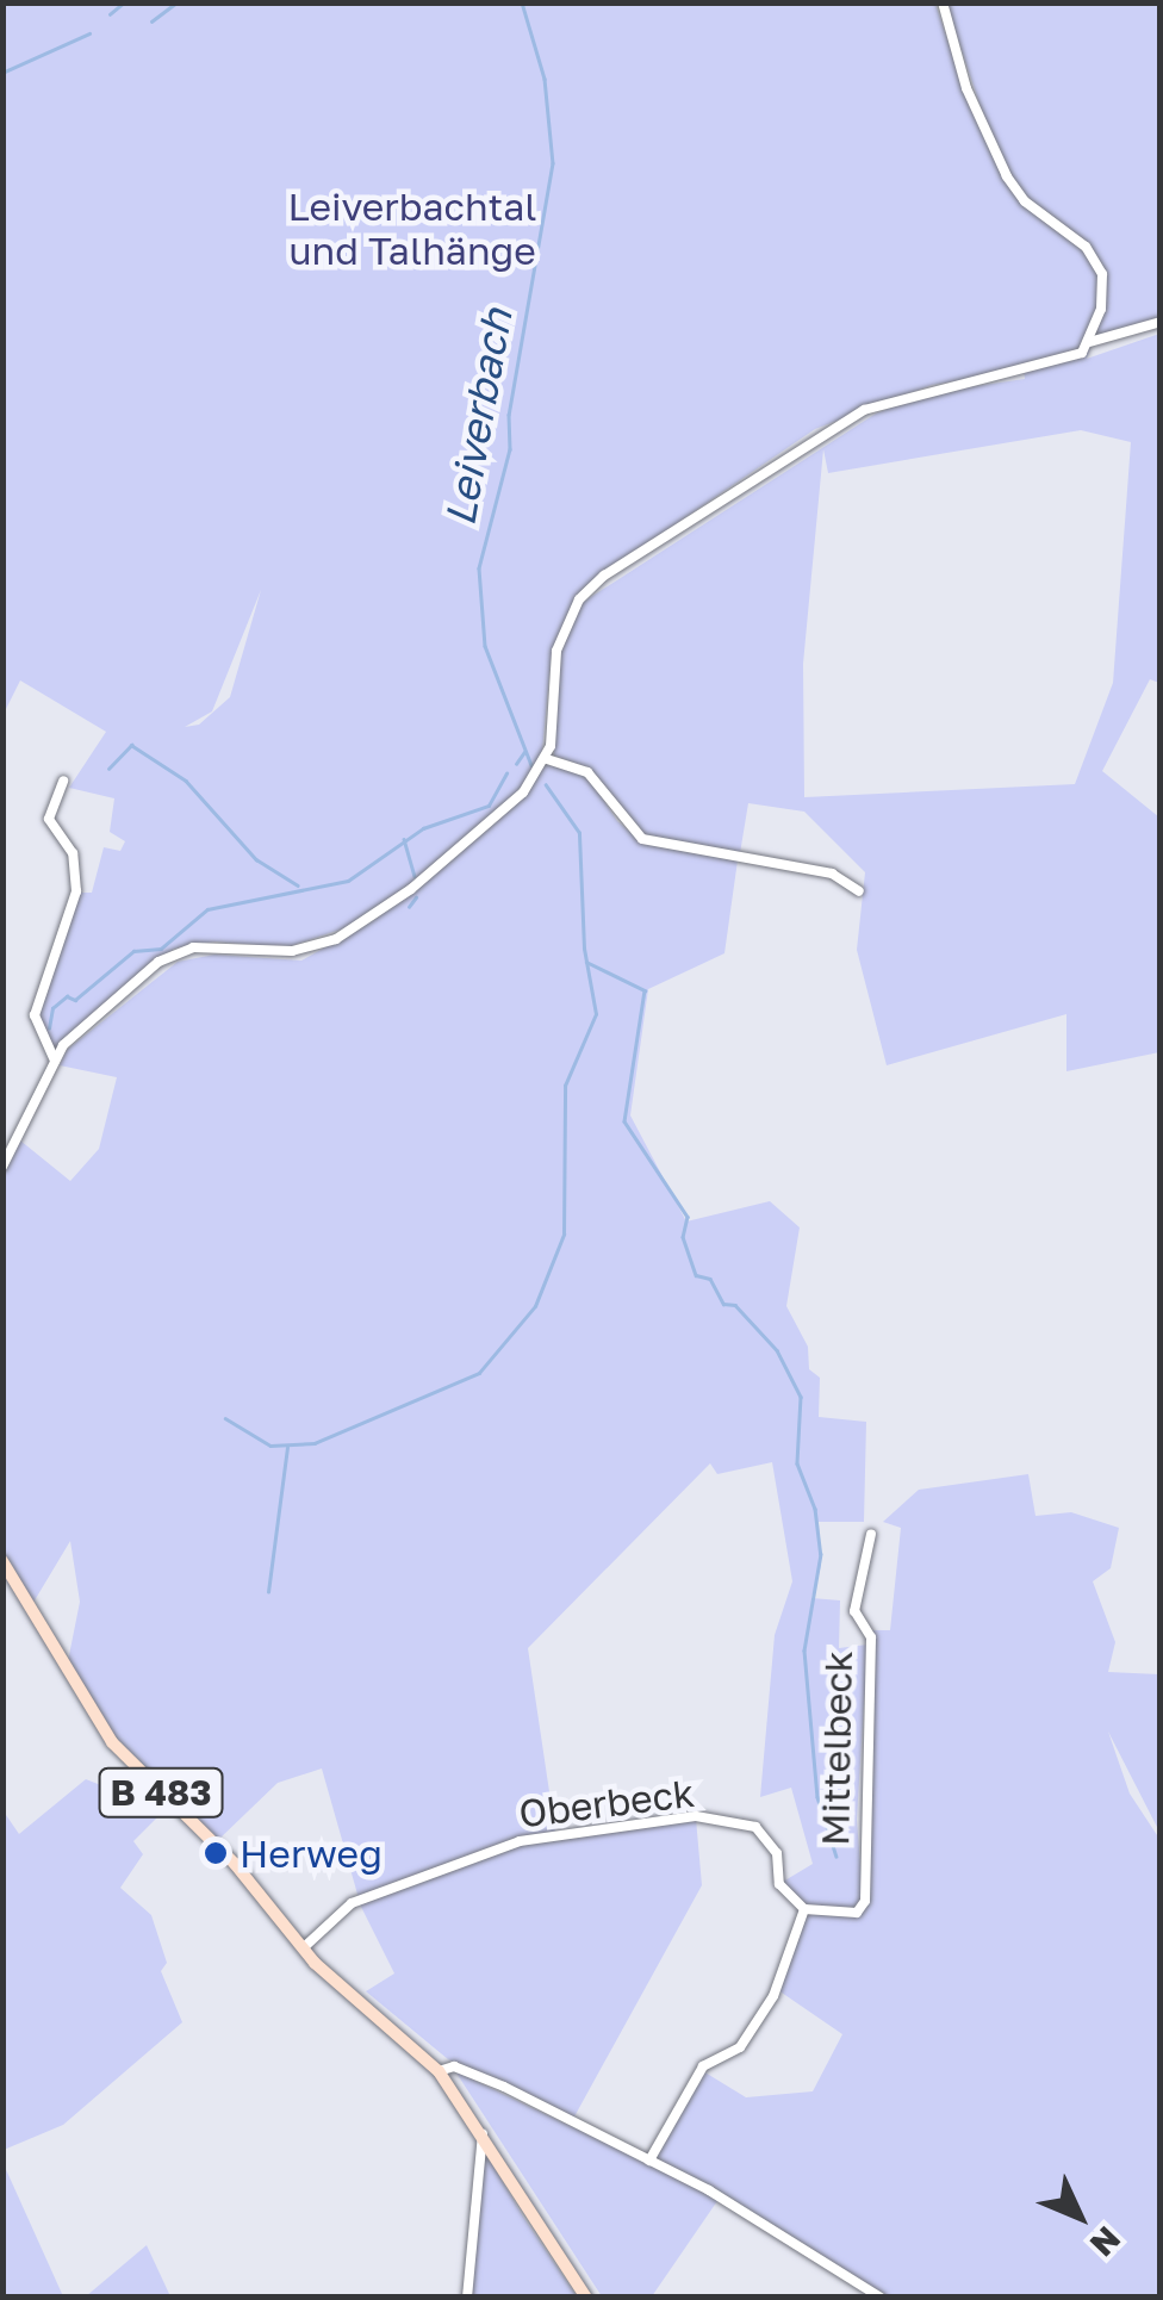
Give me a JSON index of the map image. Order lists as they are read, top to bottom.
{
  "streets": {
    "main road": ["B 483"],
    "street": ["Mittelbeck", "Oberbeck"]
  },
  "crossings": [
    ["Mittelbeck", "Oberbeck"],
    ["B 483", "Oberbeck"]
  ],
  "water": ["Leiverbach"],
  "parks": ["Leiverbachtal und Talhänge"],
  "places": ["Herweg"],
  "north": "bottom right"
}
